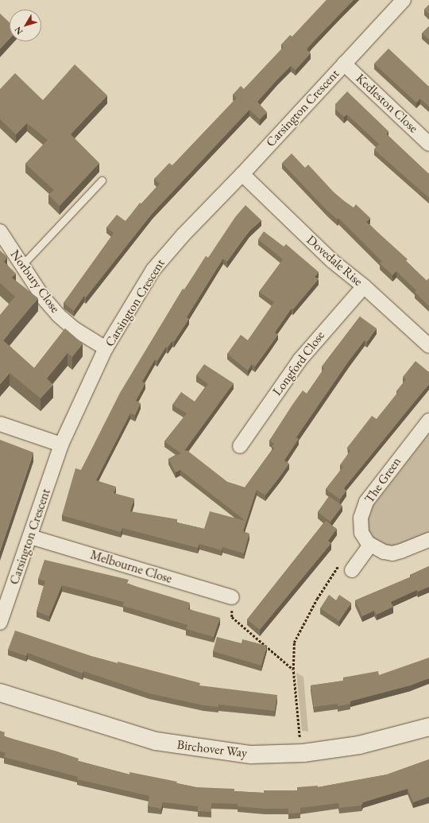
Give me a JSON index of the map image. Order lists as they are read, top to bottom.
{
  "streets": {
    "street": [
      "Kedleston Close",
      "Carsington Crescent",
      "Dovedale Rise",
      "Norbury Close",
      "Longford Close",
      "The Green",
      "Melbourne Close",
      "Birchover Way"
    ]
  },
  "crossings": [
    ["Kedleston Close", "Carsington Crescent"],
    ["Carsington Crescent", "Dovedale Rise"],
    ["Carsington Crescent", "Norbury Close"],
    ["Carsington Crescent", "Melbourne Close"],
    ["Dovedale Rise", "Longford Close"]
  ],
  "north": "bottom left"
}
